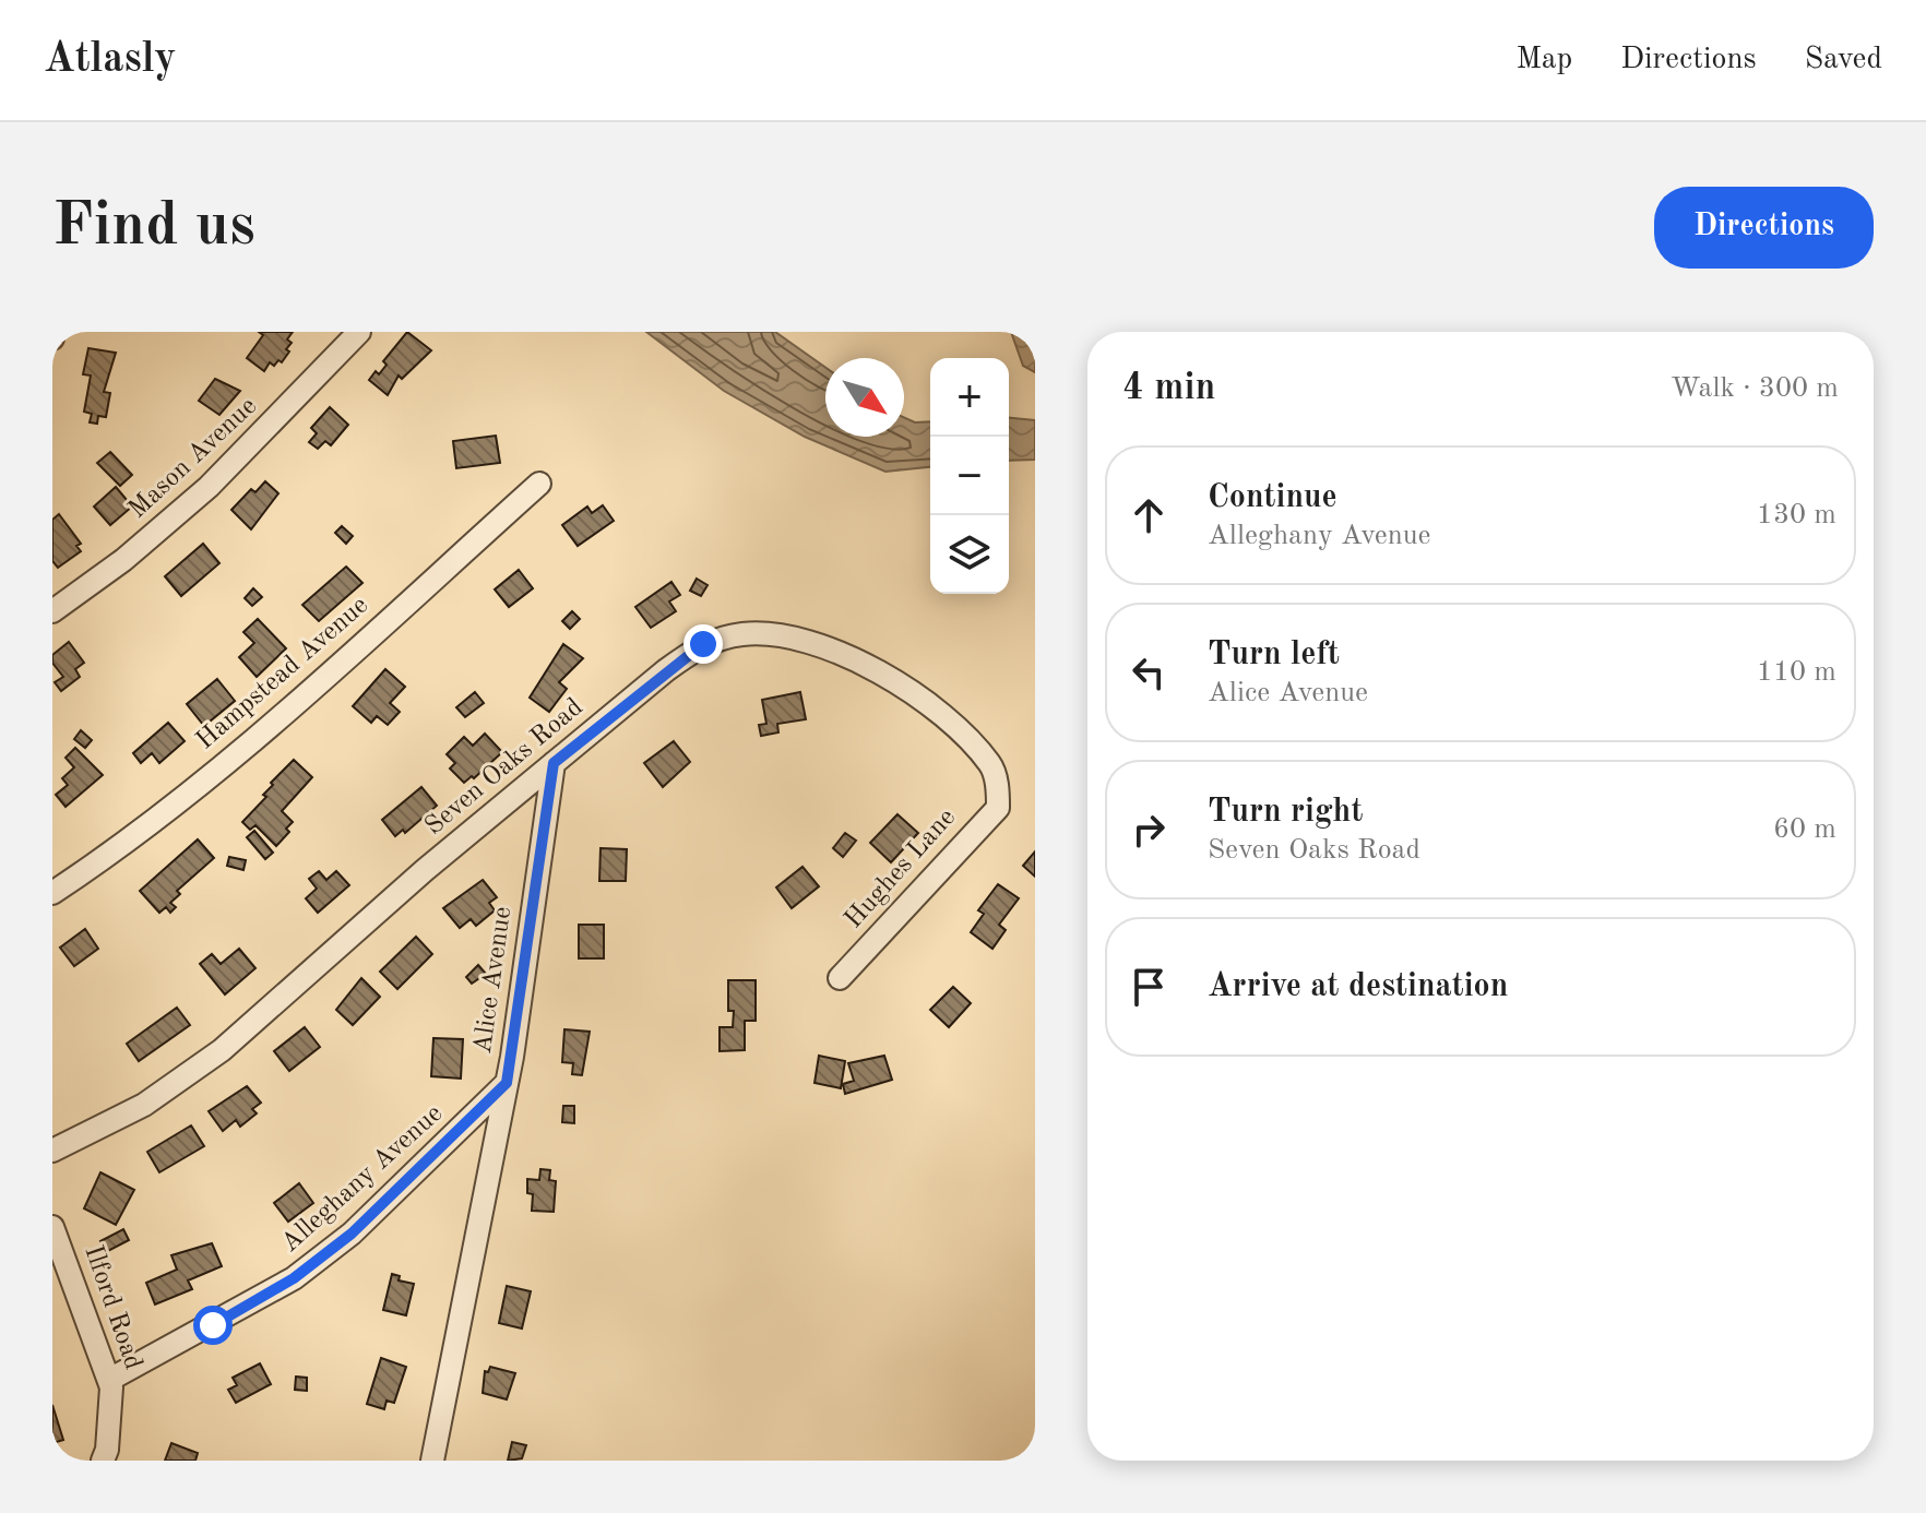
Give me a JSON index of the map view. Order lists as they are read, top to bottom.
{
  "streets": {
    "street": [
      "Mason Avenue",
      "Hampstead Avenue",
      "Seven Oaks Road",
      "Hughes Lane",
      "Alice Avenue",
      "Alleghany Avenue",
      "Ilford Road"
    ]
  },
  "crossings": [
    ["Seven Oaks Road", "Hughes Lane"],
    ["Seven Oaks Road", "Alice Avenue"],
    ["Alice Avenue", "Alleghany Avenue"],
    ["Alleghany Avenue", "Ilford Road"]
  ],
  "north": "bottom right",
  "page": {
    "header": "Atlasly",
    "nav": ["Map", "Directions", "Saved"],
    "buttons": "Directions",
    "title": "Find us",
    "heading": ["4 min", "Walk · 300 m"],
    "map_buttons": ["+", "−"],
    "list": [
      ["Continue", "Alleghany Avenue", "130 m"],
      ["Turn left", "Alice Avenue", "110 m"],
      ["Turn right", "Seven Oaks Road", "60 m"],
      "Arrive at destination"
    ]
  }
}
